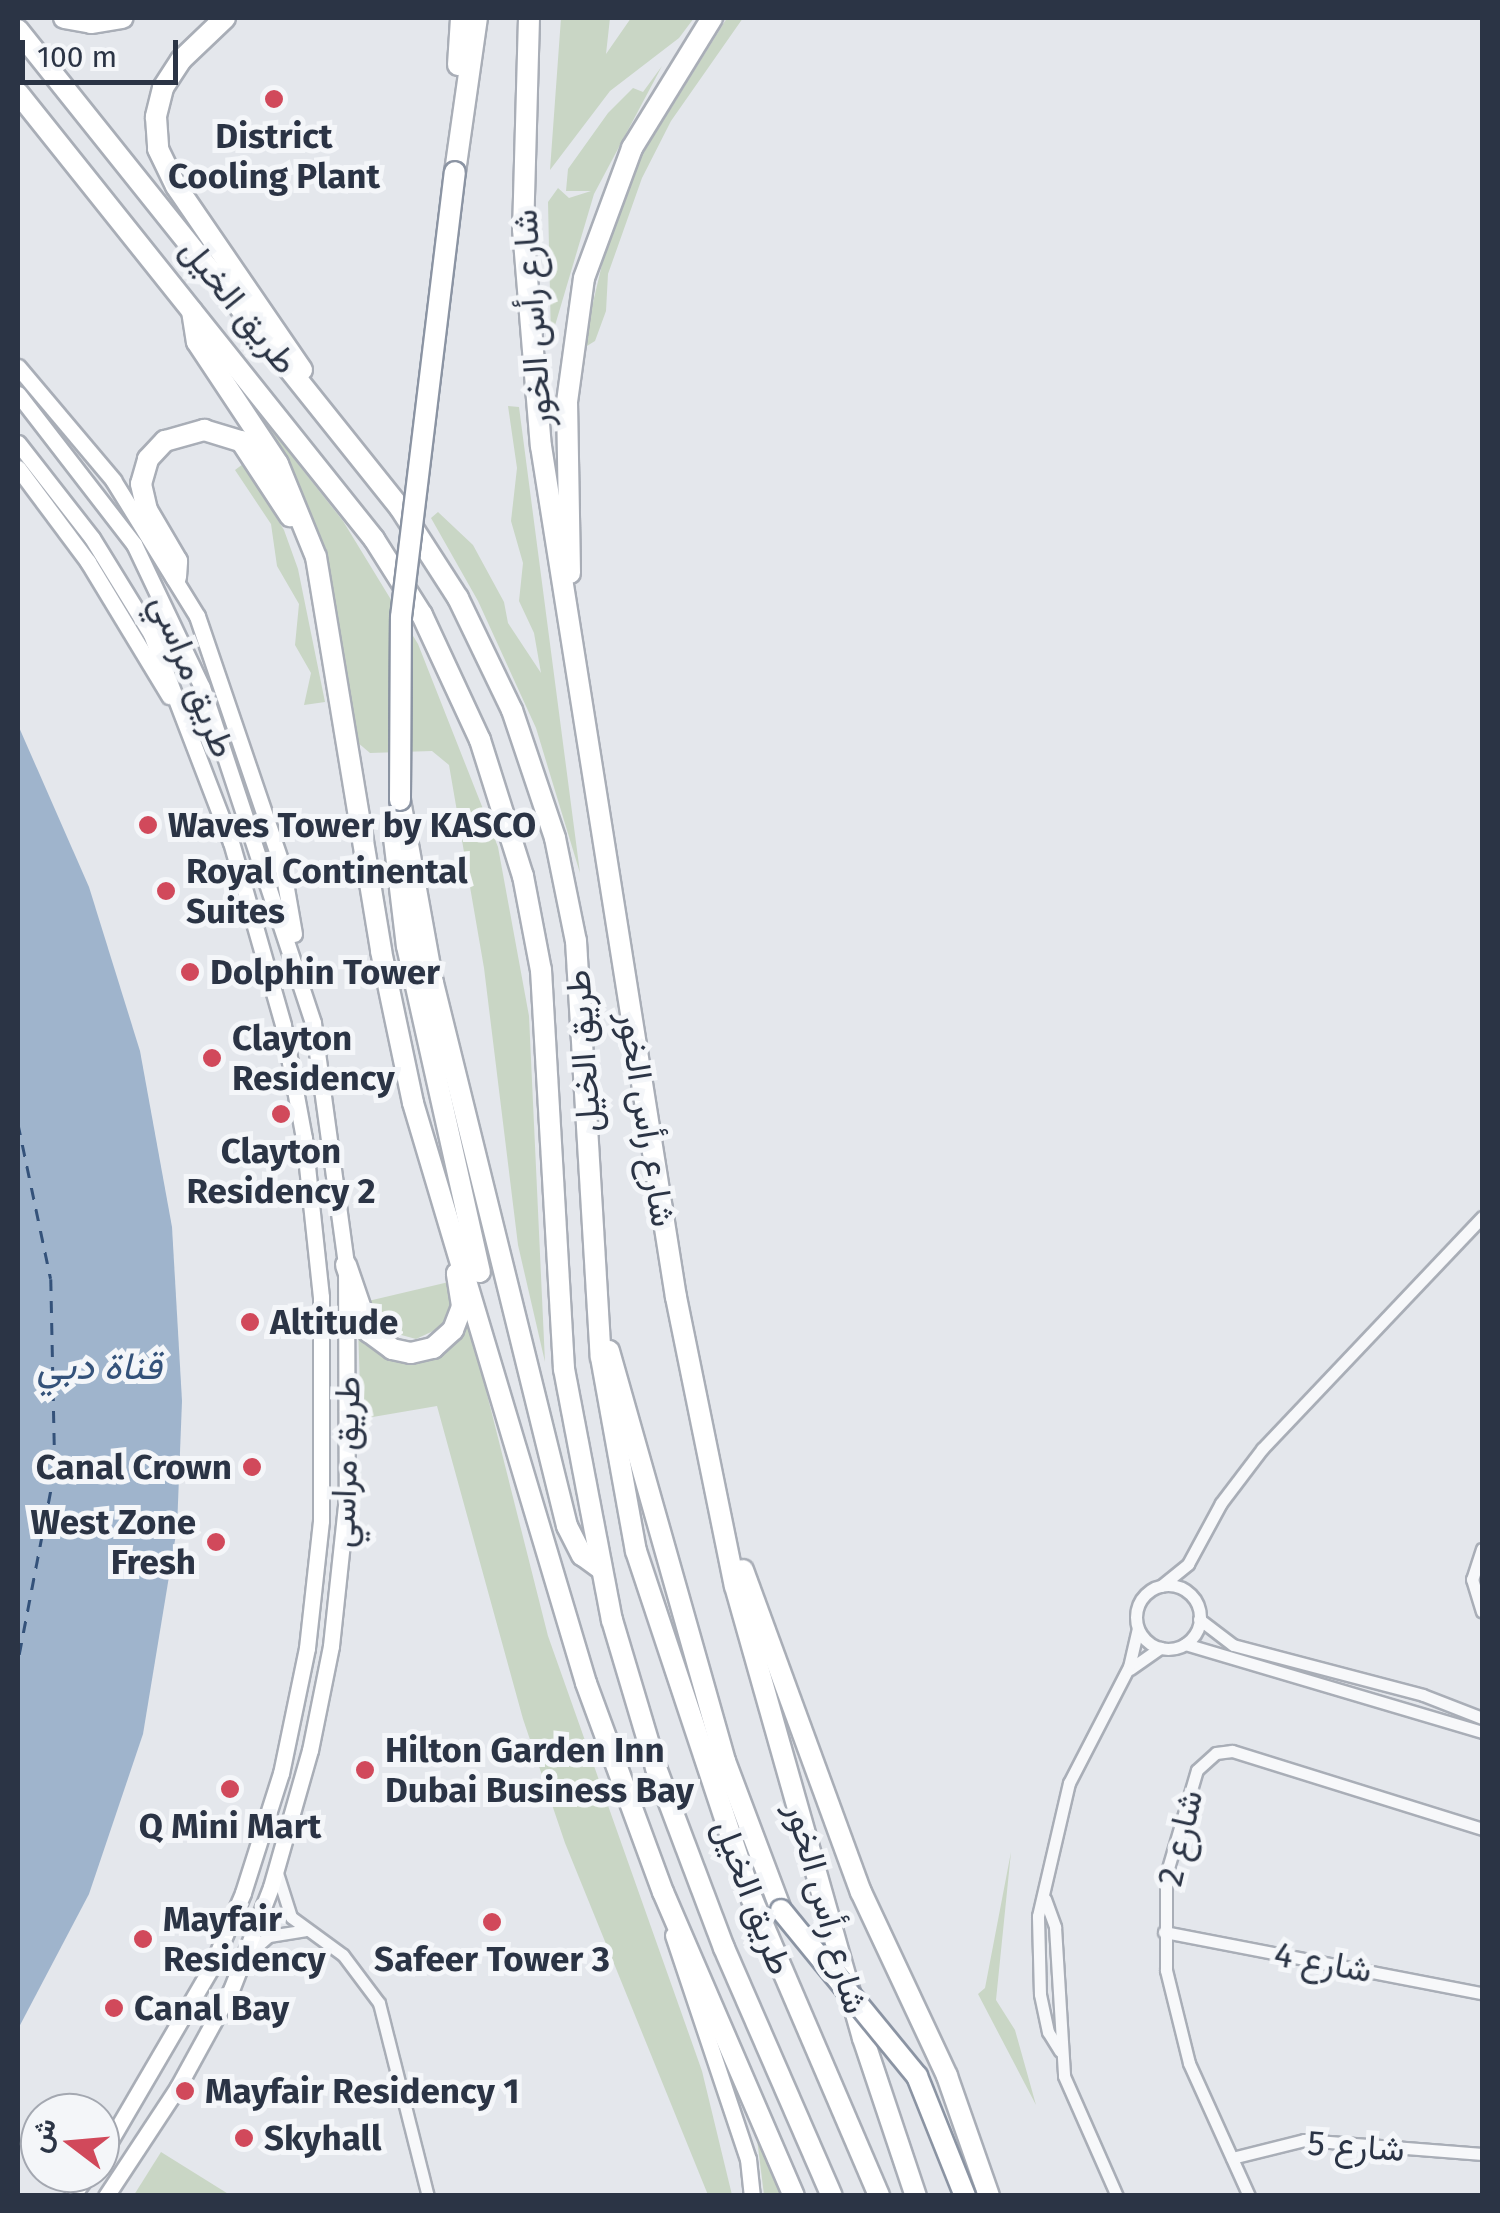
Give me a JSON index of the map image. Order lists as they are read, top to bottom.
{
  "streets": {
    "highway": ["طريق الخيل", "شارع رأس الخور"],
    "street": [
      "طريق مراسي",
      "شارع 2",
      "شارع 4",
      "شارع 5"
    ]
  },
  "crossings": [
    ["طريق الخيل", "شارع رأس الخور"],
    ["شارع 2", "شارع 4"],
    ["شارع 2", "شارع 5"]
  ],
  "water": ["قناة دبي"],
  "places": [
    "District Cooling Plant",
    "Waves Tower by KASCO",
    "Royal Continental Suites",
    "Dolphin Tower",
    "Clayton Residency",
    "Clayton Residency 2",
    "Altitude",
    "Canal Crown",
    "West Zone Fresh",
    "Hilton Garden Inn Dubai Business Bay",
    "Q Mini Mart",
    "Safeer Tower 3",
    "Mayfair Residency",
    "Canal Bay",
    "Mayfair Residency 1",
    "Skyhall"
  ],
  "scale_bar": "100 m",
  "north": "left"
}
